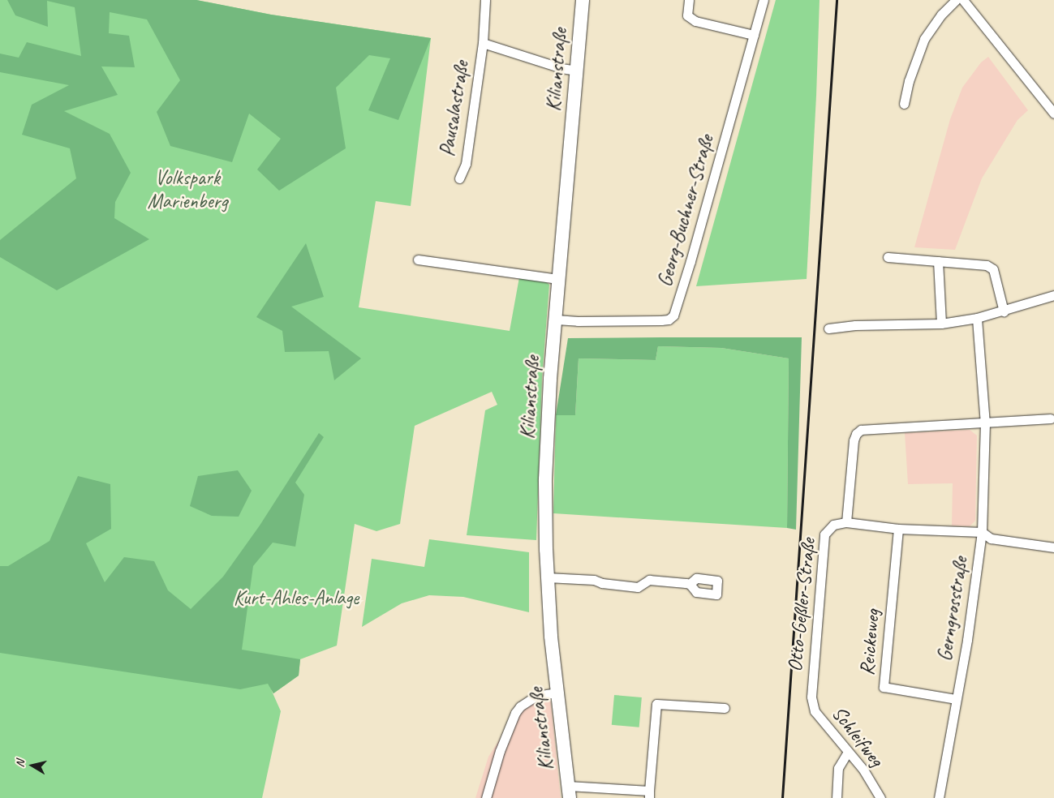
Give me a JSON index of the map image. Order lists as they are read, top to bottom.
{
  "streets": {
    "main road": ["Kilianstraße"],
    "street": [
      "Pausalastraße",
      "Georg-Buchner-Straße",
      "Otto-Geßler-Straße",
      "Gerngrosstraße",
      "Reickeweg",
      "Schleifweg"
    ]
  },
  "crossings": [
    ["Kilianstraße", "Pausalastraße"],
    ["Kilianstraße", "Georg-Buchner-Straße"],
    ["Otto-Geßler-Straße", "Schleifweg"],
    ["Gerngrosstraße", "Reickeweg"]
  ],
  "parks": ["Volkspark Marienberg", "Kurt-Ahles-Anlage"],
  "north": "left"
}
